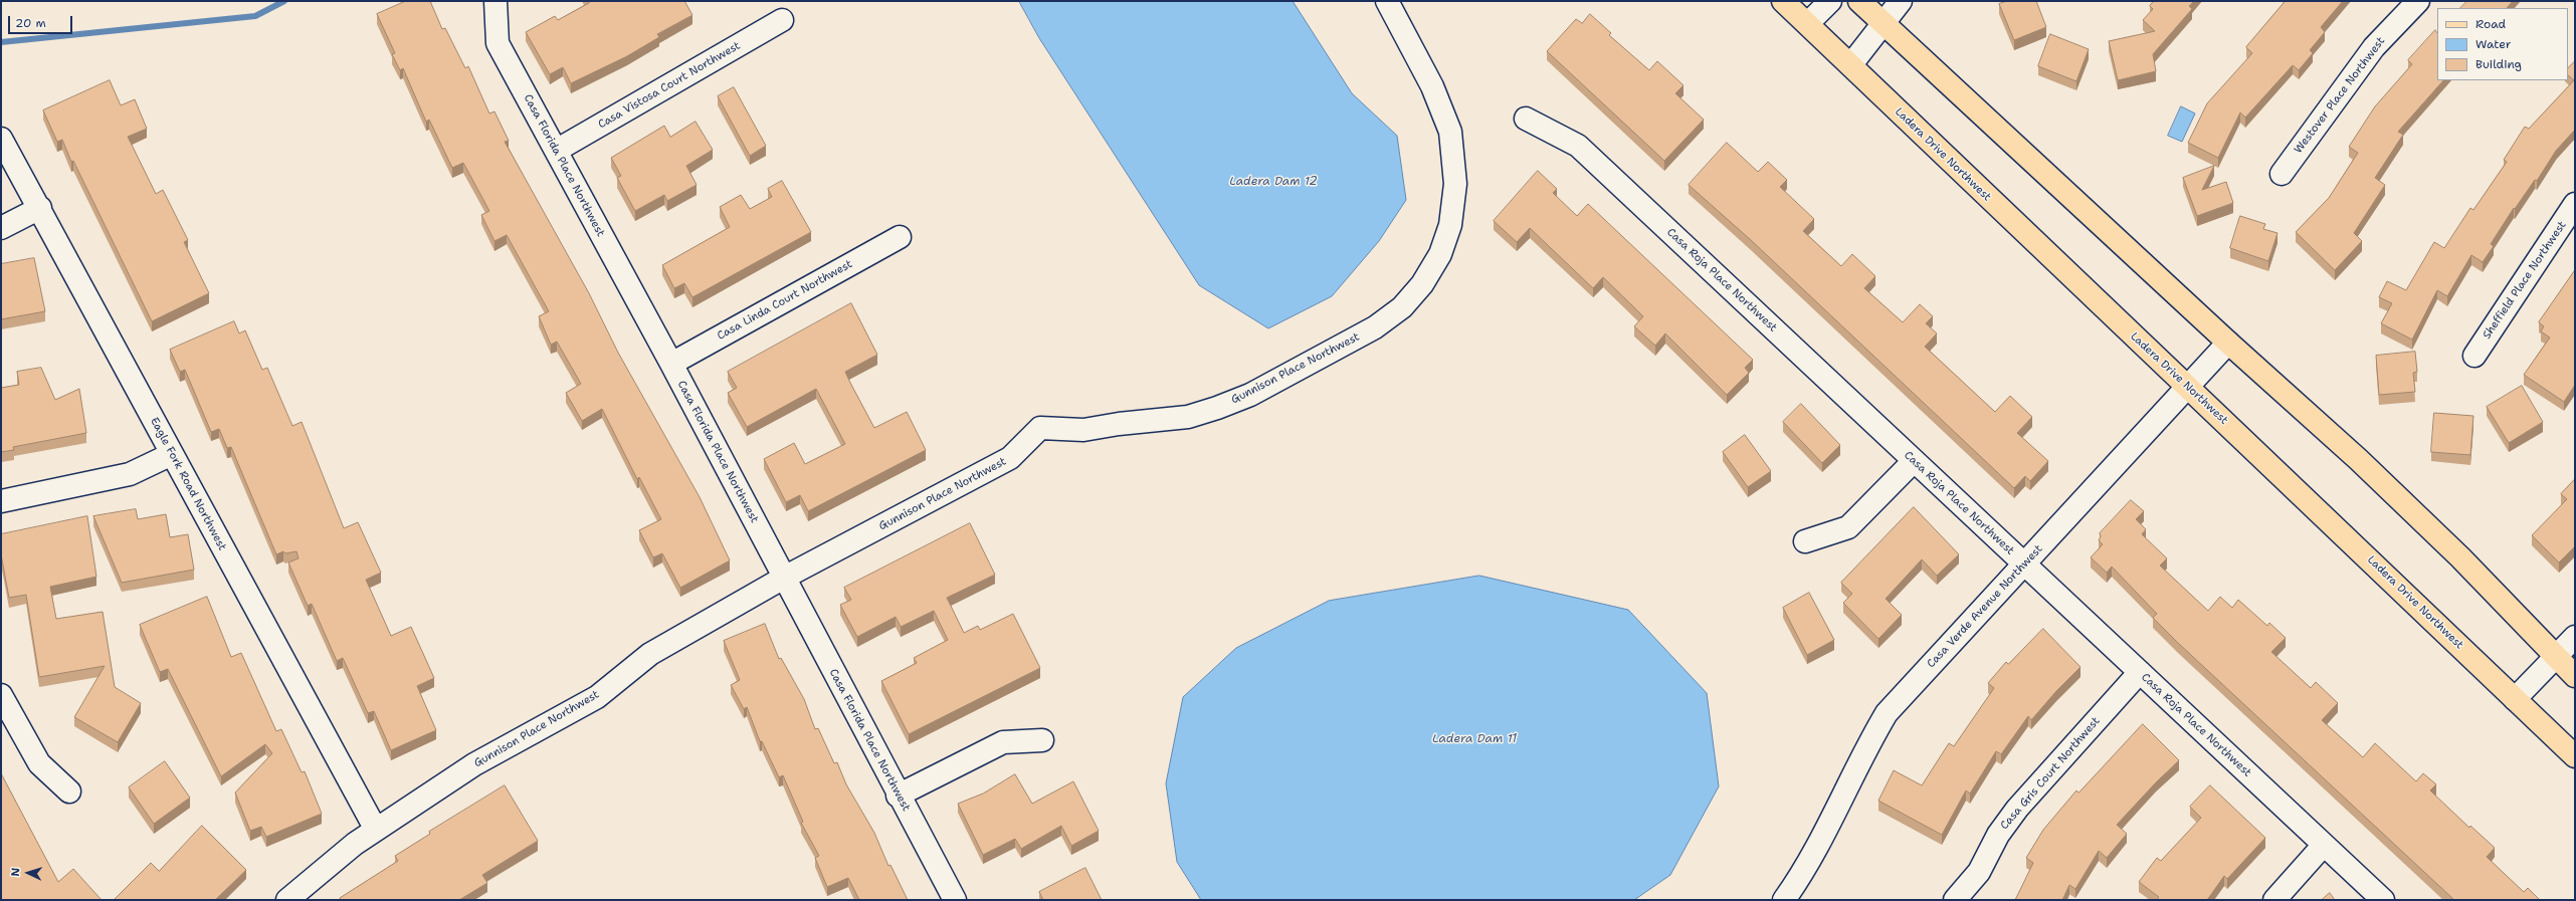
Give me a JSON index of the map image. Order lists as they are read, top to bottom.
{
  "streets": {
    "main road": ["Ladera Drive Northwest"],
    "street": [
      "Casa Vistosa Court Northwest",
      "Westover Place Northwest",
      "Casa Florida Place Northwest",
      "Casa Roja Place Northwest",
      "Sheffield Place Northwest",
      "Casa Linda Court Northwest",
      "Gunnison Place Northwest",
      "Eagle Fork Road Northwest",
      "Casa Verde Avenue Northwest",
      "Casa Gris Court Northwest"
    ]
  },
  "crossings": [
    ["Casa Vistosa Court Northwest", "Casa Florida Place Northwest"],
    ["Ladera Drive Northwest", "Casa Verde Avenue Northwest"],
    ["Casa Florida Place Northwest", "Casa Linda Court Northwest"],
    ["Casa Florida Place Northwest", "Gunnison Place Northwest"],
    ["Casa Roja Place Northwest", "Casa Verde Avenue Northwest"],
    ["Casa Roja Place Northwest", "Casa Gris Court Northwest"],
    ["Gunnison Place Northwest", "Eagle Fork Road Northwest"]
  ],
  "water": ["Ladera Dam 12", "Ladera Dam 11"],
  "legend": ["Road", "Water", "Building"],
  "scale_bar": "20 m",
  "north": "left"
}
